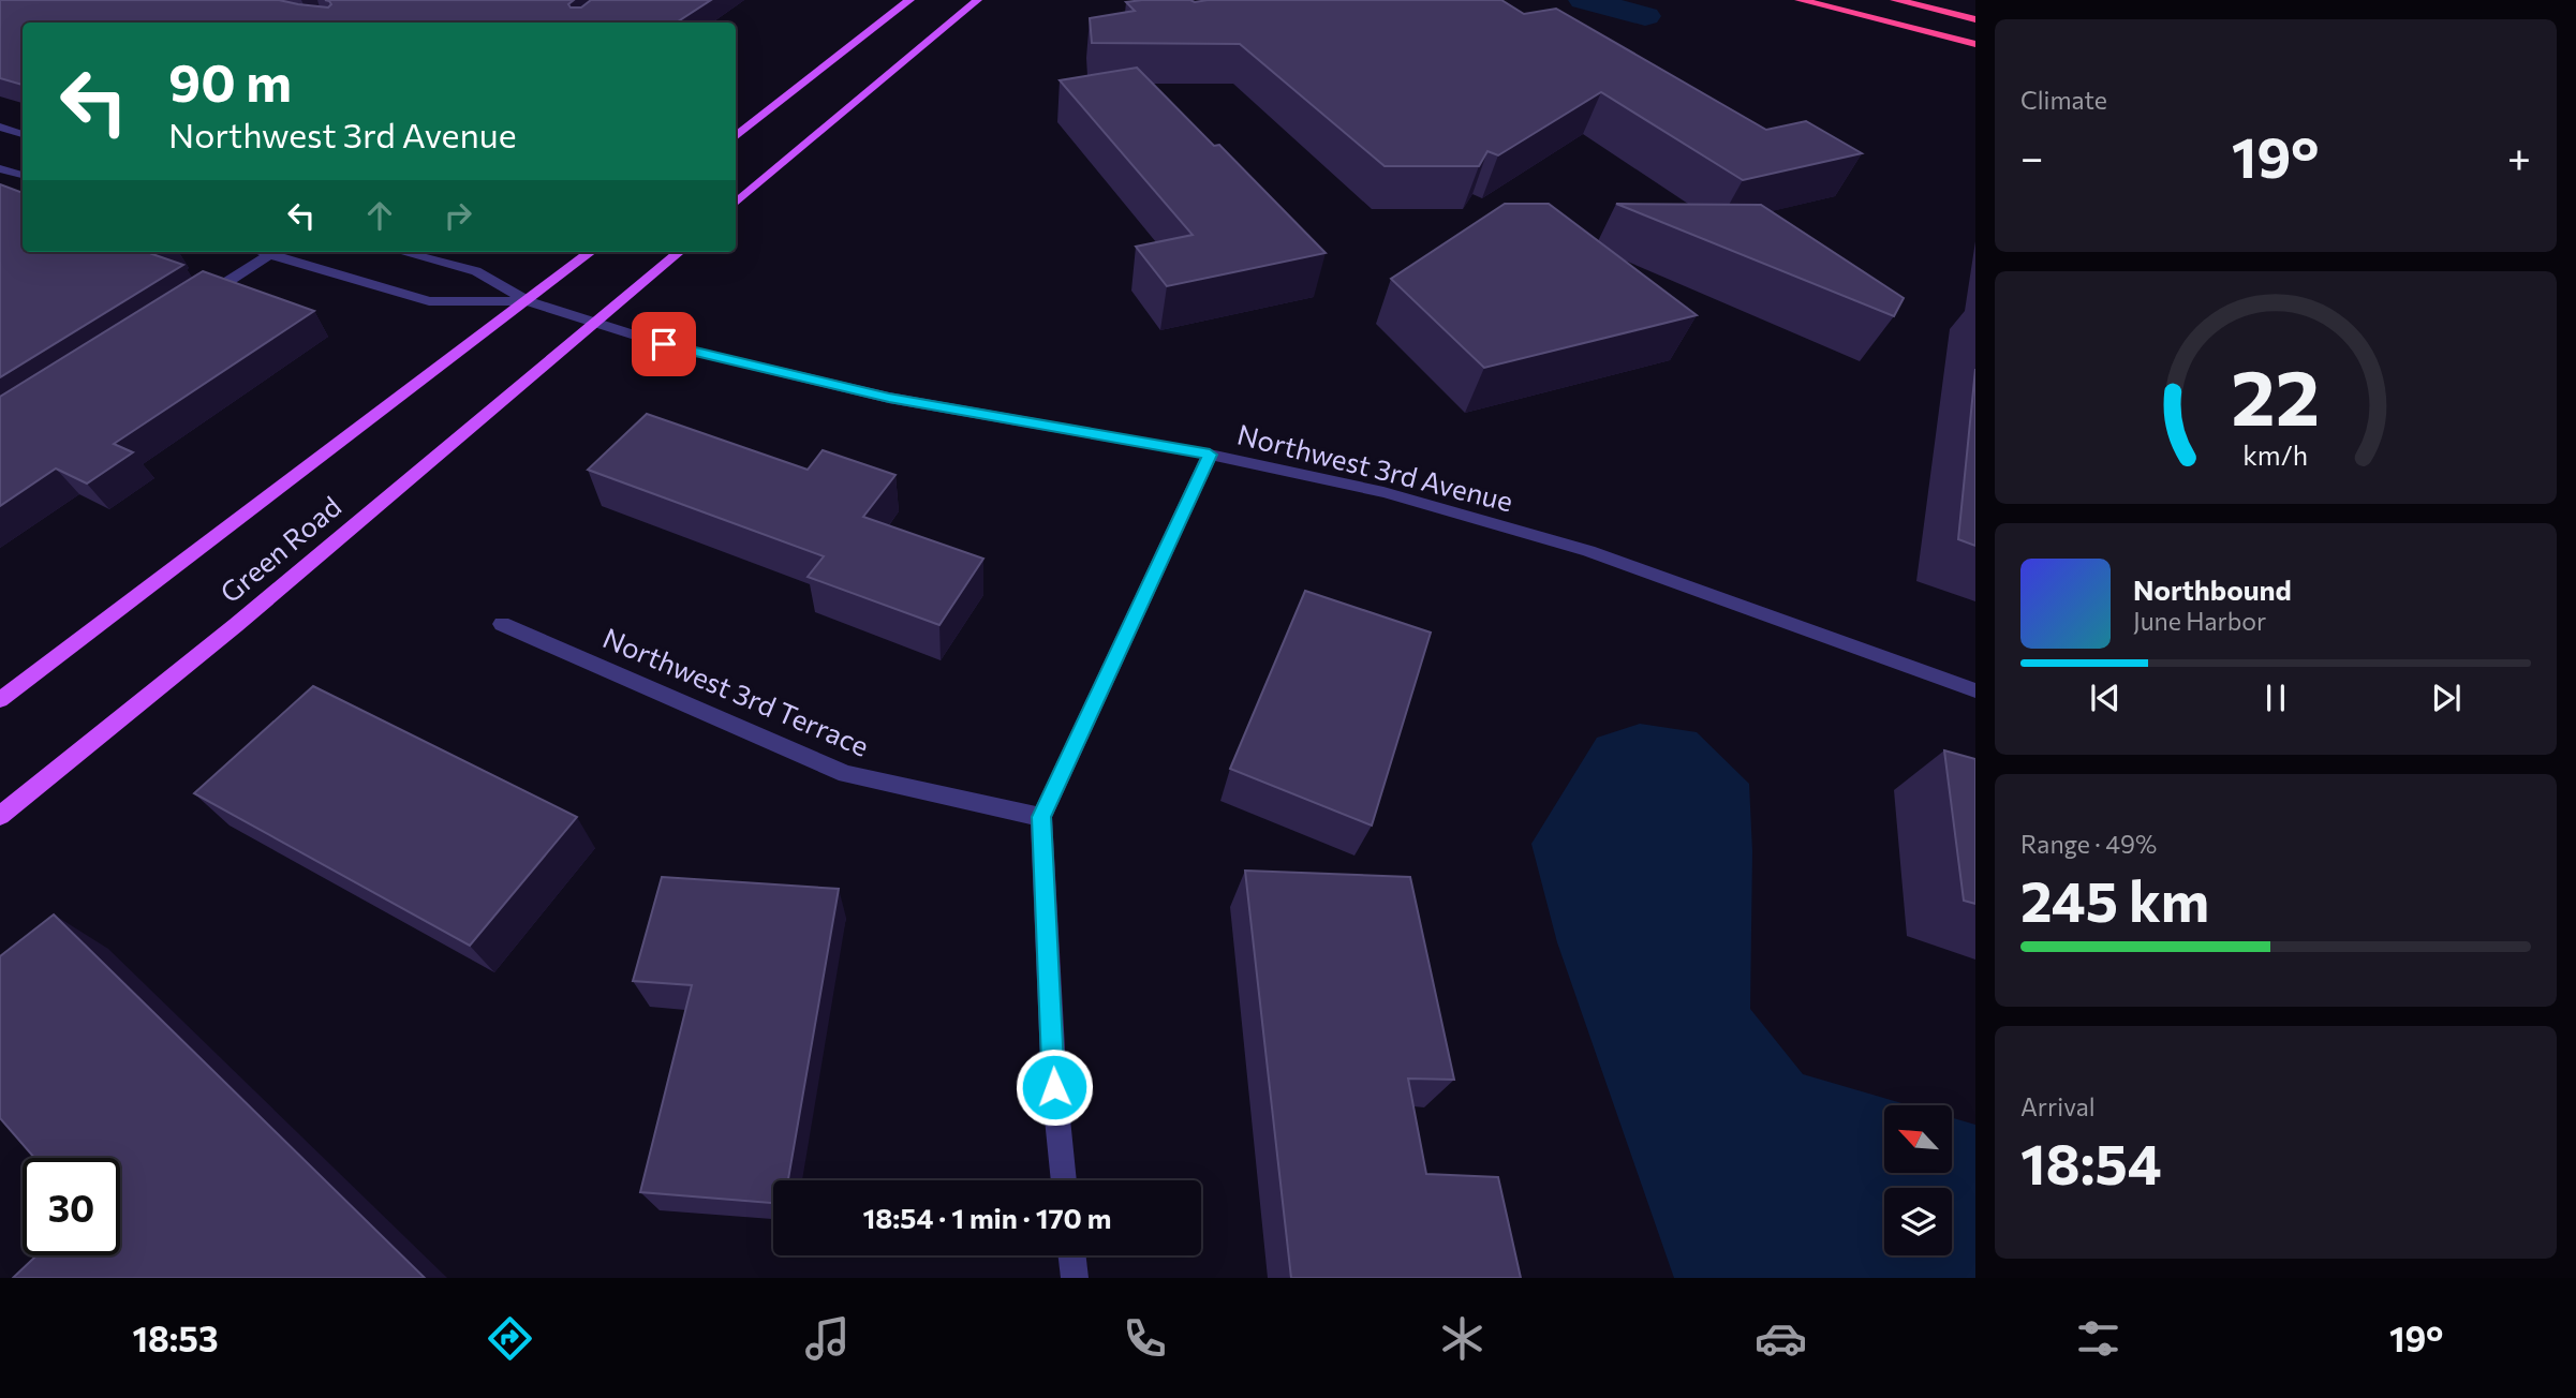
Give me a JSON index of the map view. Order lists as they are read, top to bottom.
{
  "streets": {
    "main road": ["Green Road"],
    "street": ["Northwest 3rd Avenue", "Northwest 3rd Terrace"]
  },
  "crossings": [
    ["Northwest 3rd Avenue", "Green Road"]
  ],
  "north": "top left",
  "page": {
    "tile": [
      "Climate",
      ["Range · 49%", "245 km"],
      ["Arrival", "18:54"]
    ],
    "turn": ["90 m", "Northwest 3rd Avenue"],
    "heat": ["−", "19°", "+"],
    "song": ["Northbound", "June Harbor"],
    "limit": "30",
    "trip": "18:54 · 1 min · 170 m",
    "tabs": ["18:53", "19°"],
    "gauge": ["22", "km/h"]
  }
}
